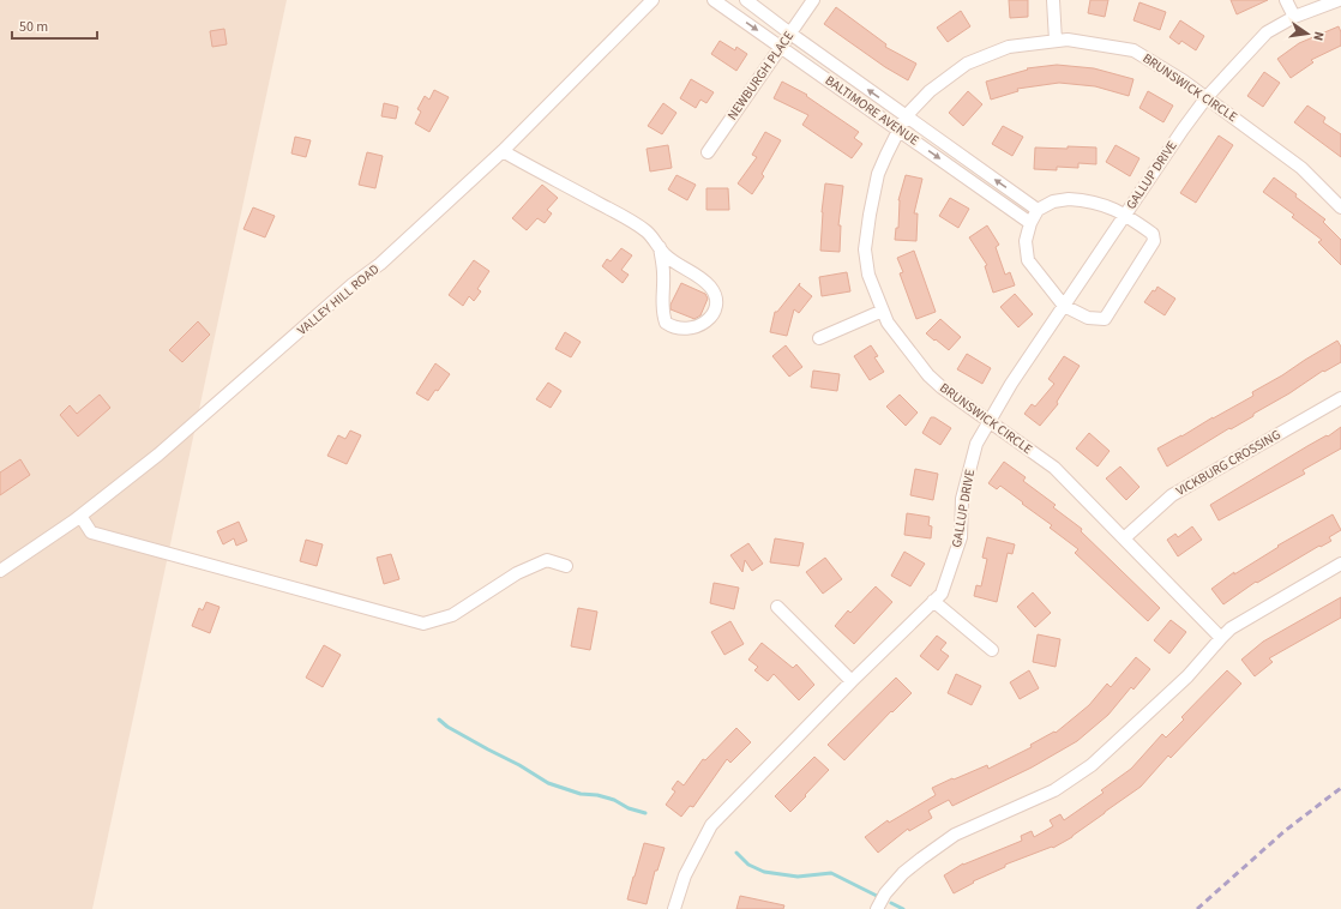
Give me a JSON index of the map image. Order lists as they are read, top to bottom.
{
  "streets": {
    "street": [
      "NEWBURGH PLACE",
      "BRUNSWICK CIRCLE",
      "BALTIMORE AVENUE",
      "GALLUP DRIVE",
      "VALLEY HILL ROAD",
      "VICKBURG CROSSING"
    ]
  },
  "crossings": [
    ["NEWBURGH PLACE", "BALTIMORE AVENUE"],
    ["BRUNSWICK CIRCLE", "BALTIMORE AVENUE"],
    ["BRUNSWICK CIRCLE", "GALLUP DRIVE"],
    ["BRUNSWICK CIRCLE", "VICKBURG CROSSING"]
  ],
  "scale_bar": "50 m",
  "north": "right"
}
